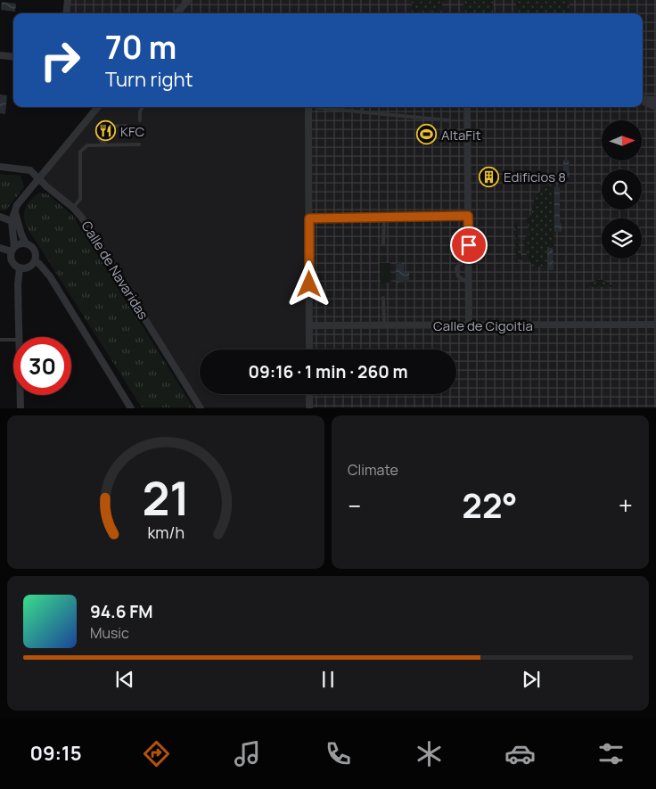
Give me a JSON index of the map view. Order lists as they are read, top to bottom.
{
  "streets": {
    "street": ["Calle de Navaridas", "Calle de Cigoitia"]
  },
  "places": {
    "restaurant": ["KFC"],
    "sports": ["AltaFit"],
    "building": ["Edificios 8"]
  },
  "north": "right",
  "page": {
    "turn": ["70 m", "Turn right"],
    "limit": "30",
    "trip": "09:16 · 1 min · 260 m",
    "tile": "Climate",
    "heat": ["−", "22°", "+"],
    "song": ["94.6 FM", "Music"],
    "tabs": "09:15",
    "gauge": ["21", "km/h"]
  }
}
